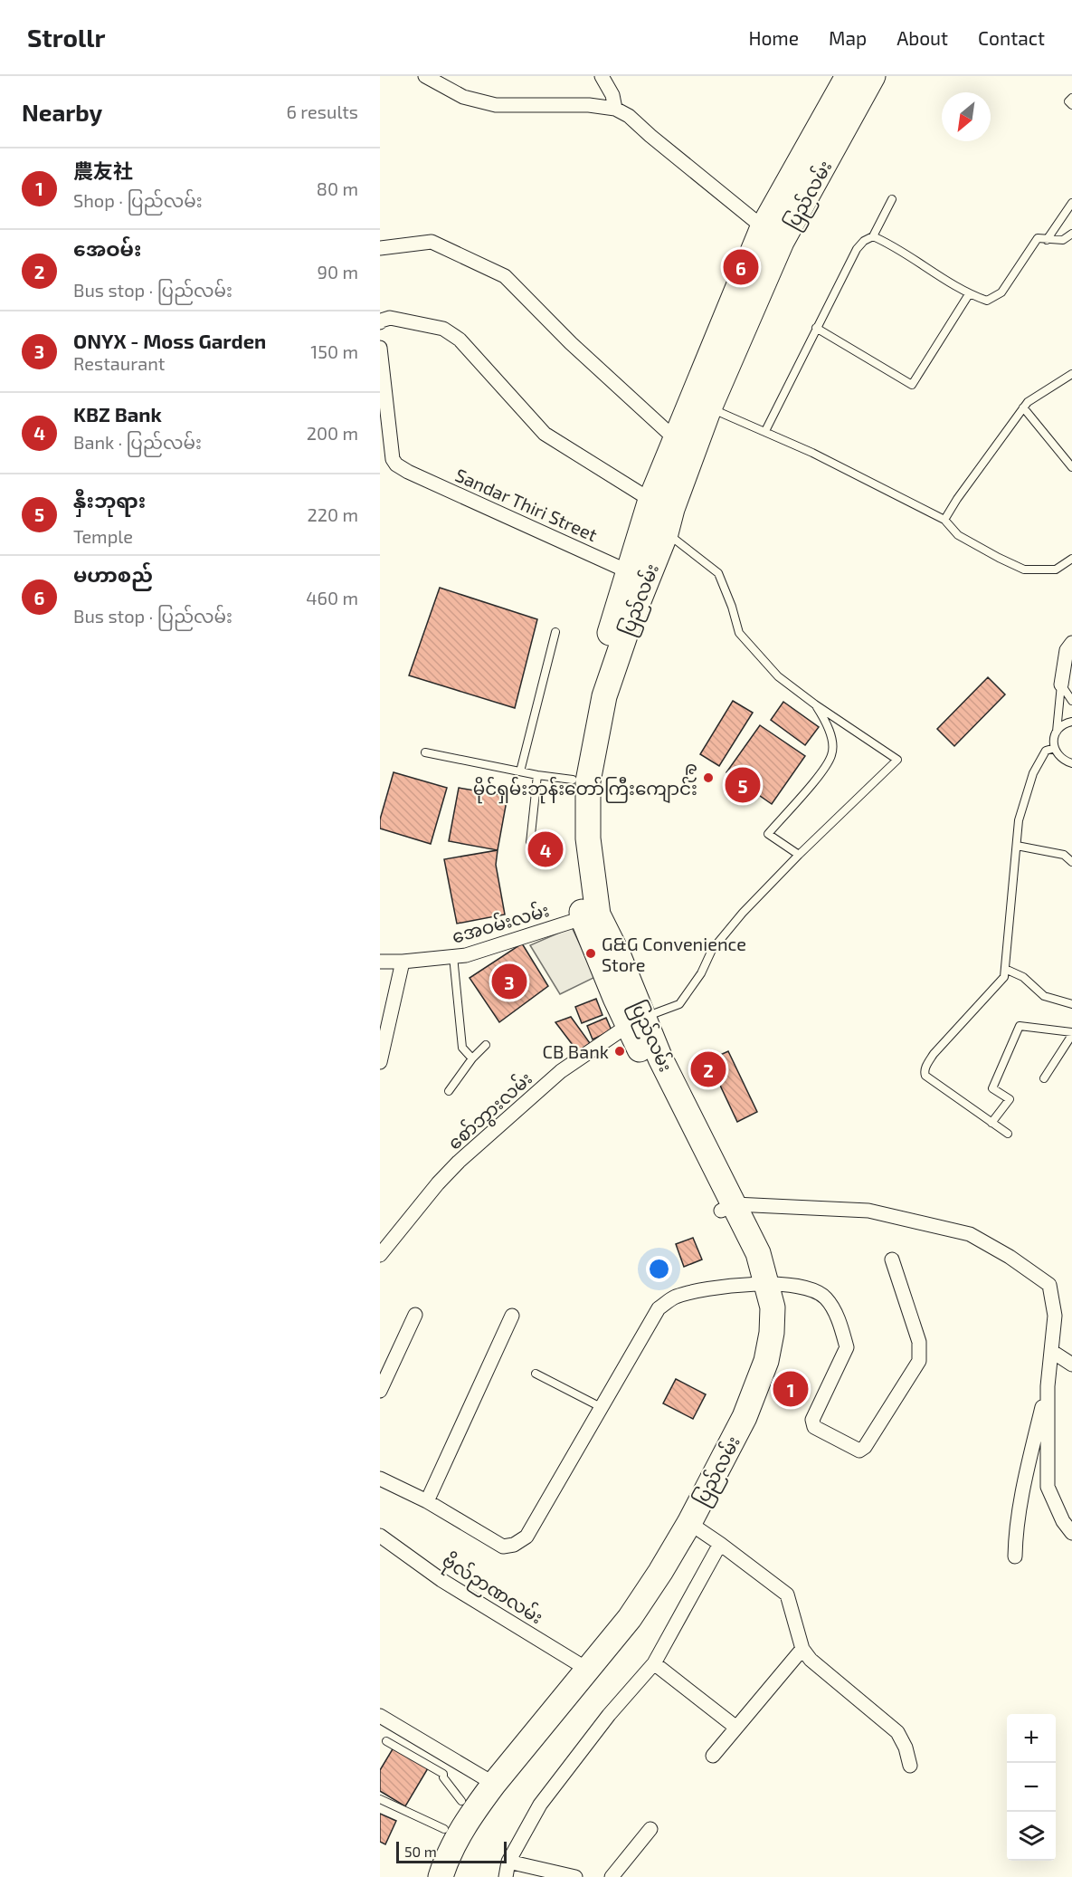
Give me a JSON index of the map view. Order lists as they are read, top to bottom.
{
  "streets": {
    "highway": ["ပြည်လမ်း"],
    "street": [
      "Sandar Thiri Street",
      "အေဝမ်းလမ်း",
      "စော်ဘွားလမ်း",
      "ဗိုလ်ဉာဏလမ်း"
    ]
  },
  "crossings": [
    ["ပြည်လမ်း", "Sandar Thiri Street"],
    ["ပြည်လမ်း", "အေဝမ်းလမ်း"],
    ["ပြည်လမ်း", "စော်ဘွားလမ်း"],
    ["ပြည်လမ်း", "ဗိုလ်ဉာဏလမ်း"]
  ],
  "places": ["၉ မိုင်ရှမ်းဘုန်းတော်ကြီးကျောင်း", "G&G Convenience Store", "CB Bank"],
  "scale_bar": "50 m",
  "north": "bottom left",
  "page": {
    "header": "Strollr",
    "nav": [
      "Home",
      "Map",
      "About",
      "Contact"
    ],
    "heading": ["Nearby", "6 results"],
    "list": [
      {
        "mark": "1",
        "name": "農友社",
        "note": "Shop · ပြည်လမ်း",
        "value": "80 m"
      },
      {
        "mark": "2",
        "name": "အေဝမ်း",
        "note": "Bus stop · ပြည်လမ်း",
        "value": "90 m"
      },
      {
        "mark": "3",
        "name": "ONYX - Moss Garden",
        "note": "Restaurant",
        "value": "150 m"
      },
      {
        "mark": "4",
        "name": "KBZ Bank",
        "note": "Bank · ပြည်လမ်း",
        "value": "200 m"
      },
      {
        "mark": "5",
        "name": "နှီးဘုရား",
        "note": "Temple",
        "value": "220 m"
      },
      {
        "mark": "6",
        "name": "မဟာစည်",
        "note": "Bus stop · ပြည်လမ်း",
        "value": "460 m"
      }
    ],
    "pins": [
      "6",
      "5",
      "4",
      "3",
      "2",
      "1"
    ],
    "map_buttons": ["+", "−"],
    "scale": "50 m"
  }
}
